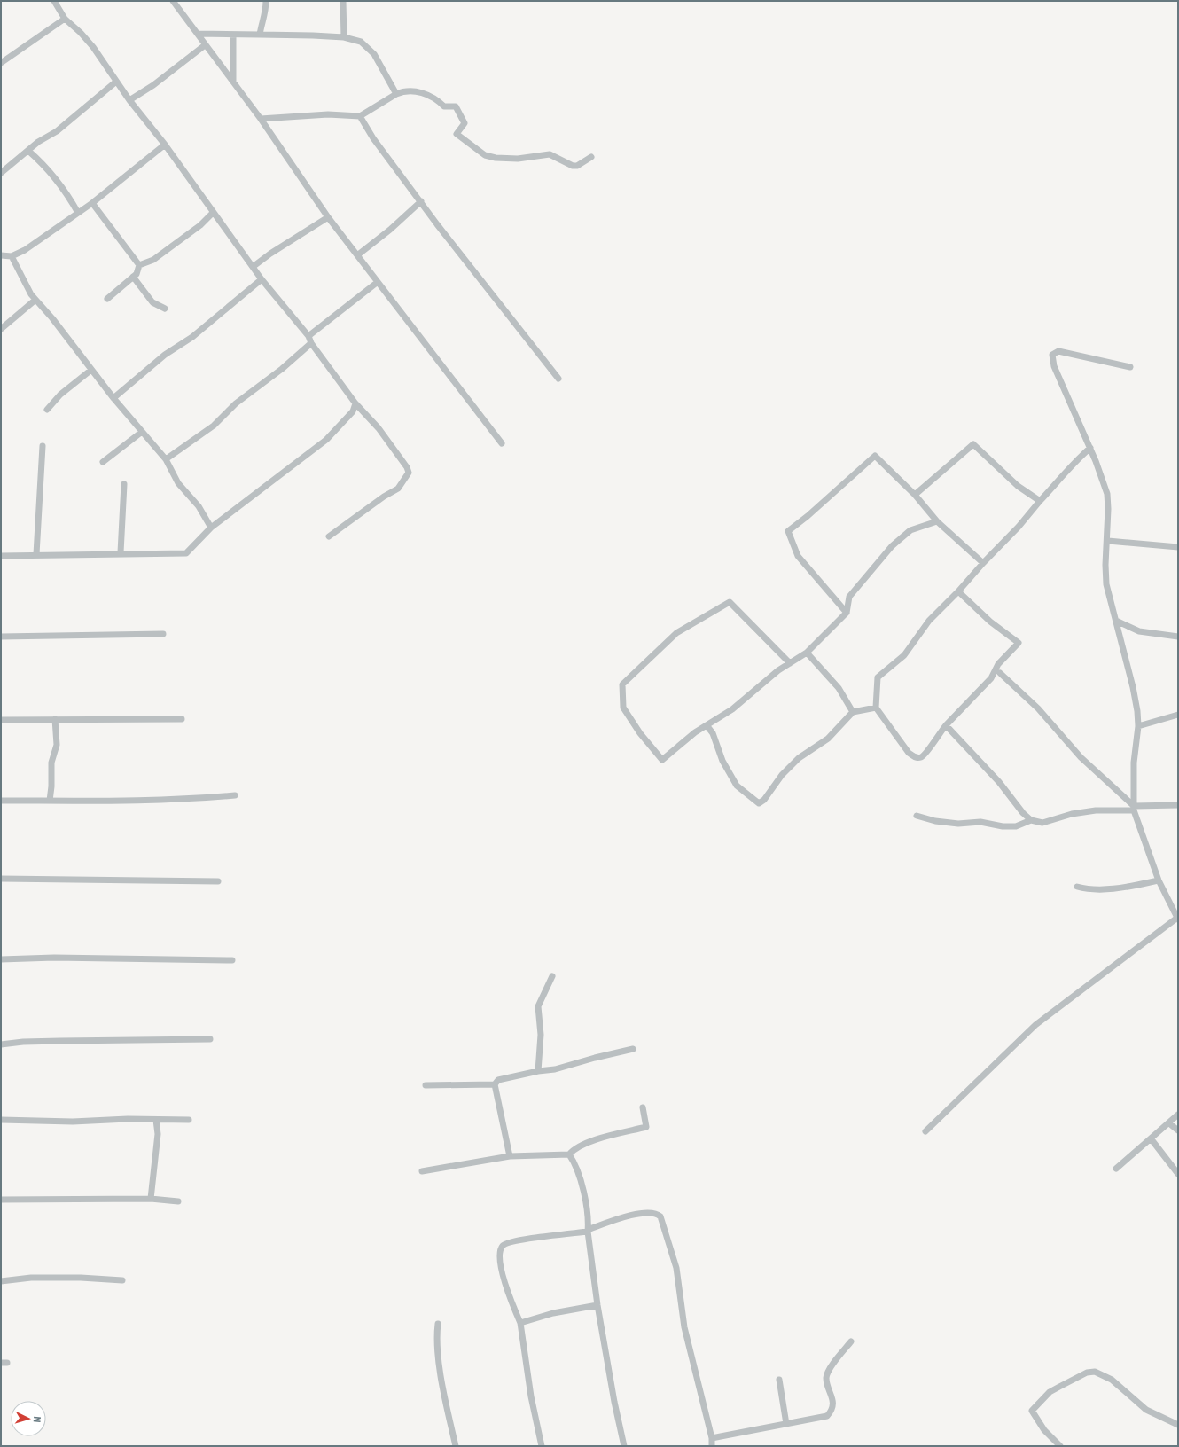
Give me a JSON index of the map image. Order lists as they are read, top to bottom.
{
  "north": "right"
}
